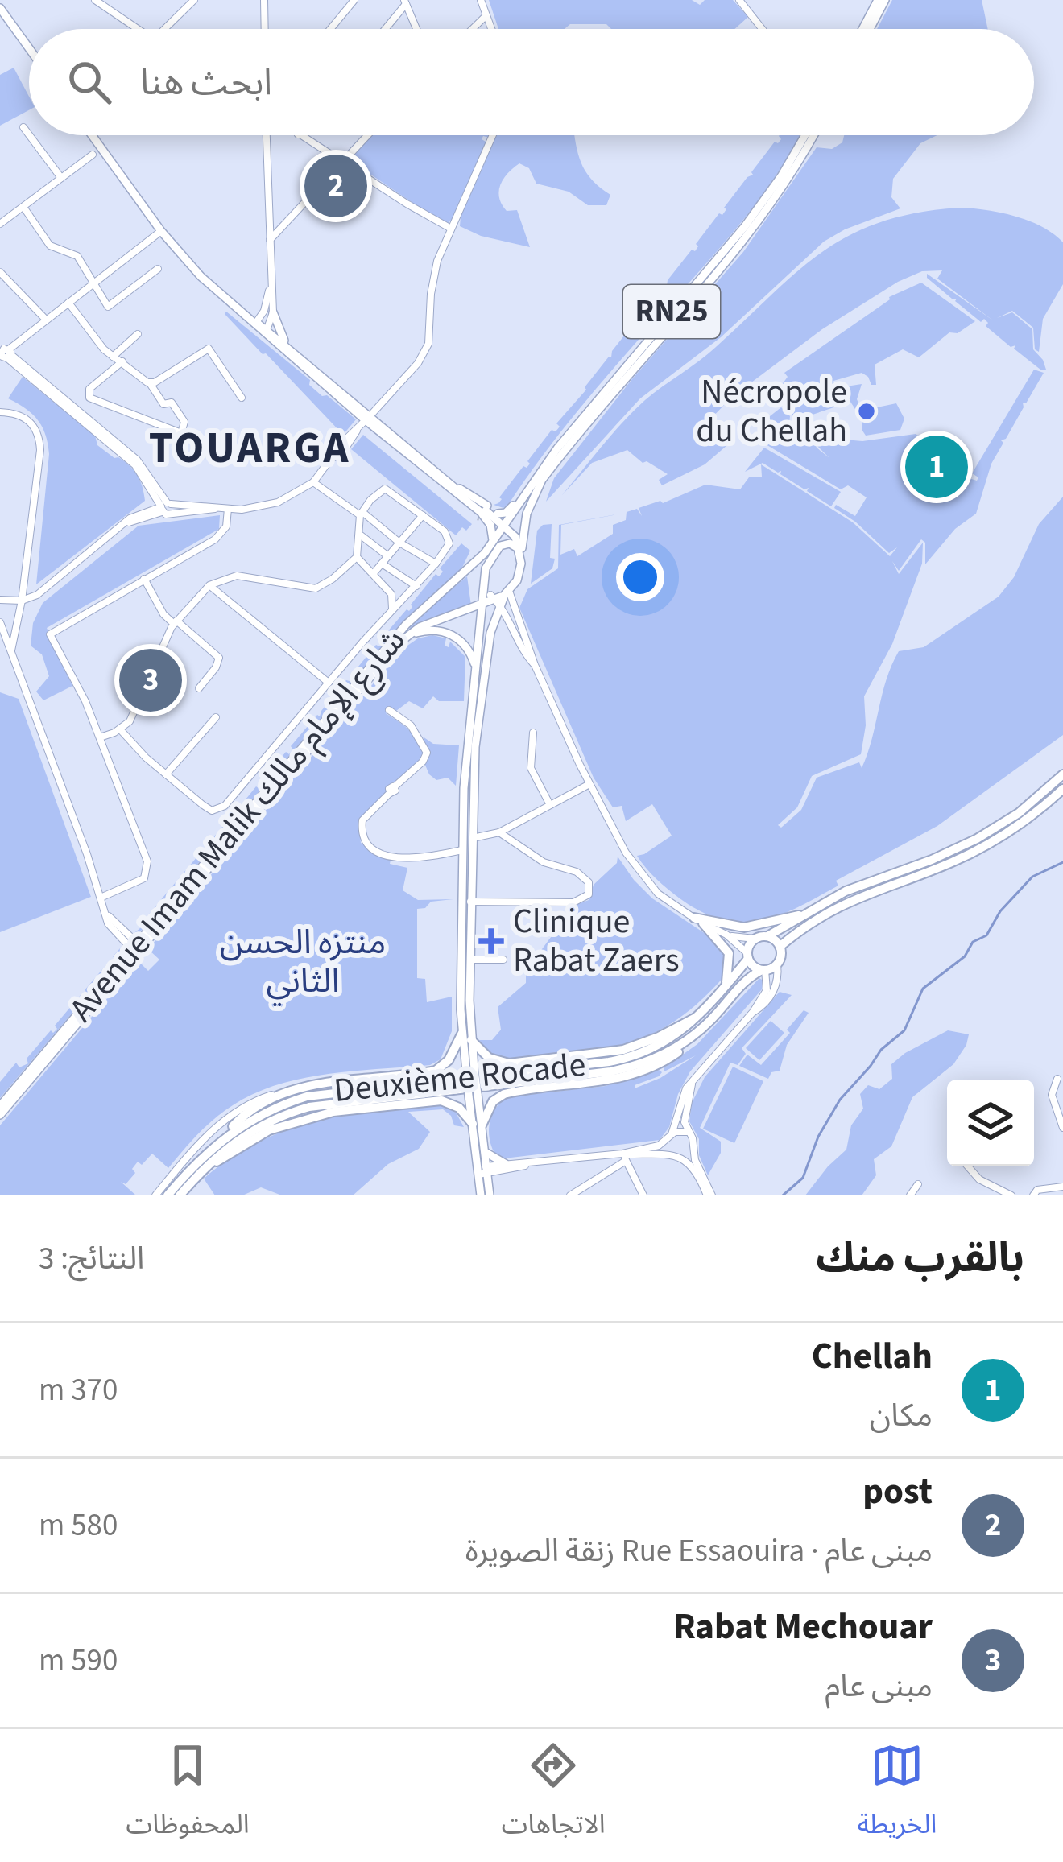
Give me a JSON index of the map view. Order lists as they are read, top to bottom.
{
  "streets": {
    "highway": ["Deuxième Rocade"],
    "main road": ["RN25", "Avenue Imam Malik شارع الإمام مالك"]
  },
  "crossings": [
    ["RN25", "Avenue Imam Malik شارع الإمام مالك"]
  ],
  "districts": ["TOUARGA"],
  "parks": ["منتزه الحسن الثاني"],
  "places": {
    "other": ["Nécropole du Chellah"],
    "health": ["Clinique Rabat Zaers"]
  },
  "page": {
    "search": "ابحث هنا",
    "pins": ["2", "1", "3"],
    "heading": ["بالقرب منك", "النتائج: 3"],
    "list": [
      {
        "mark": "1",
        "name": "Chellah",
        "note": "مكان",
        "value": "370 m"
      },
      {
        "mark": "2",
        "name": "post",
        "note": "مبنى عام · Rue Essaouira زنقة الصويرة",
        "value": "580 m"
      },
      {
        "mark": "3",
        "name": "Rabat Mechouar",
        "note": "مبنى عام",
        "value": "590 m"
      }
    ],
    "nav": ["الخريطة", "الاتجاهات", "المحفوظات"]
  }
}
